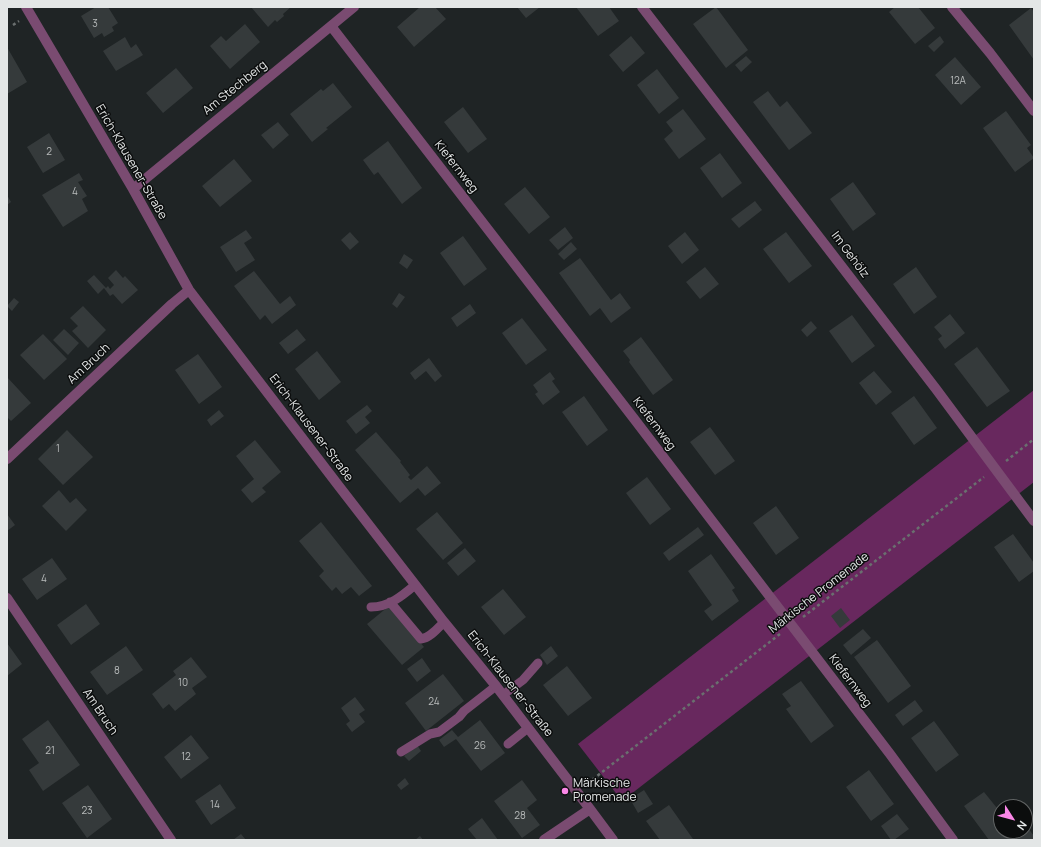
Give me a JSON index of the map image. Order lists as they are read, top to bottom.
{
  "streets": {
    "street": [
      "Am Stechberg",
      "Erich-Klausener-Straße",
      "Kiefernweg",
      "Im Gehölz",
      "Am Bruch"
    ],
    "path": ["Märkische Promenade"]
  },
  "crossings": [
    ["Am Stechberg", "Erich-Klausener-Straße"],
    ["Am Stechberg", "Kiefernweg"],
    ["Erich-Klausener-Straße", "Am Bruch"],
    ["Erich-Klausener-Straße", "Märkische Promenade"],
    ["Kiefernweg", "Märkische Promenade"],
    ["Im Gehölz", "Märkische Promenade"]
  ],
  "places": ["Märkische Promenade"],
  "house_numbers": [
    "3",
    "12A",
    "2",
    "4",
    "1",
    "4",
    "8",
    "10",
    "24",
    "26",
    "21",
    "12",
    "14",
    "23",
    "28"
  ],
  "north": "bottom right"
}
